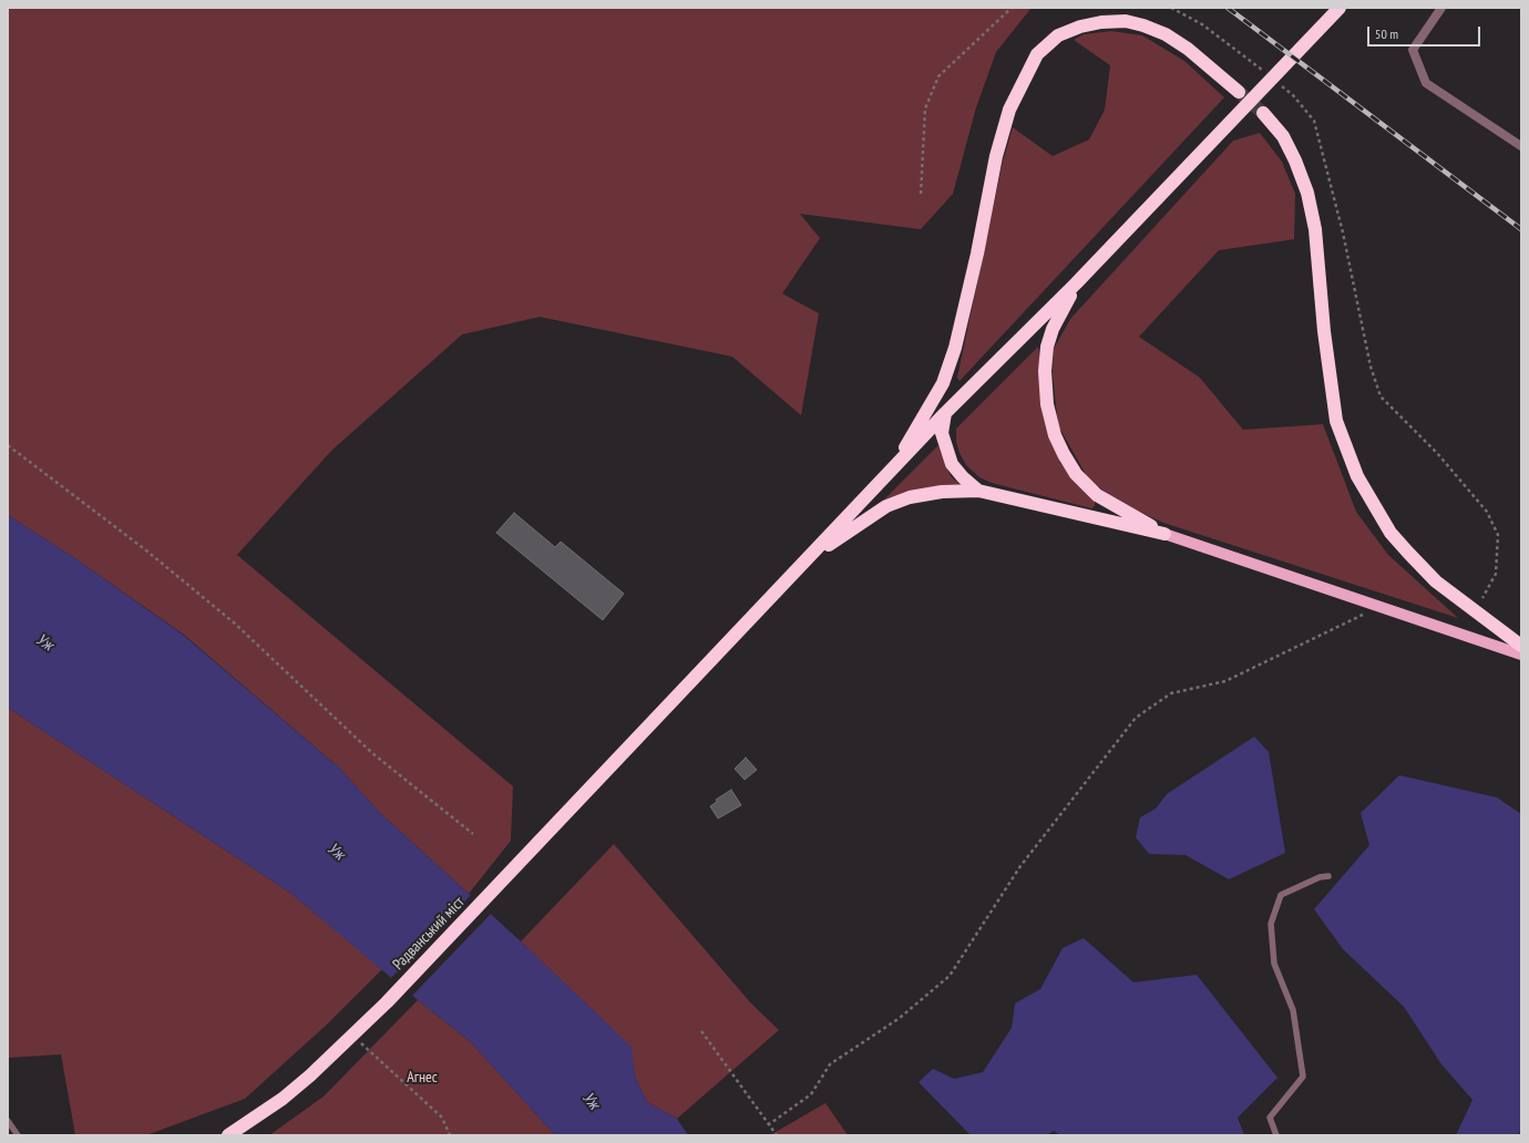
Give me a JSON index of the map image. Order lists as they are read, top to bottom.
{
  "streets": {
    "highway": ["Радванський міст"]
  },
  "water": ["Уж"],
  "parks": ["Агнес"],
  "scale_bar": "50 m"
}
